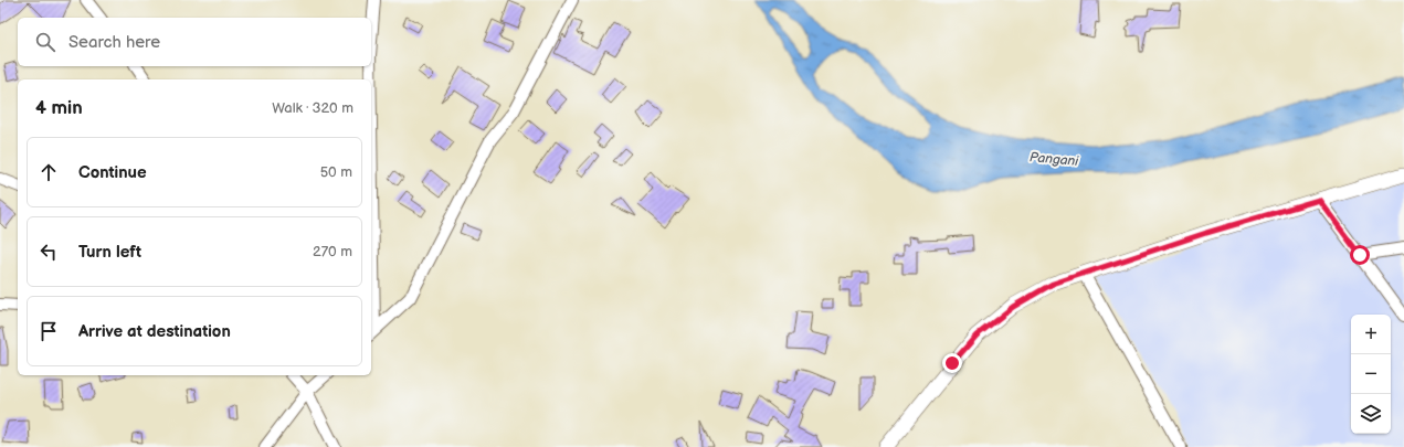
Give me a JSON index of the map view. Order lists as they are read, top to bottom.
{
  "water": ["Pangani"],
  "page": {
    "search": "Search here",
    "heading": ["4 min", "Walk · 320 m"],
    "list": [
      ["Continue", "50 m"],
      ["Turn left", "270 m"],
      "Arrive at destination"
    ],
    "map_buttons": ["+", "−"]
  }
}
